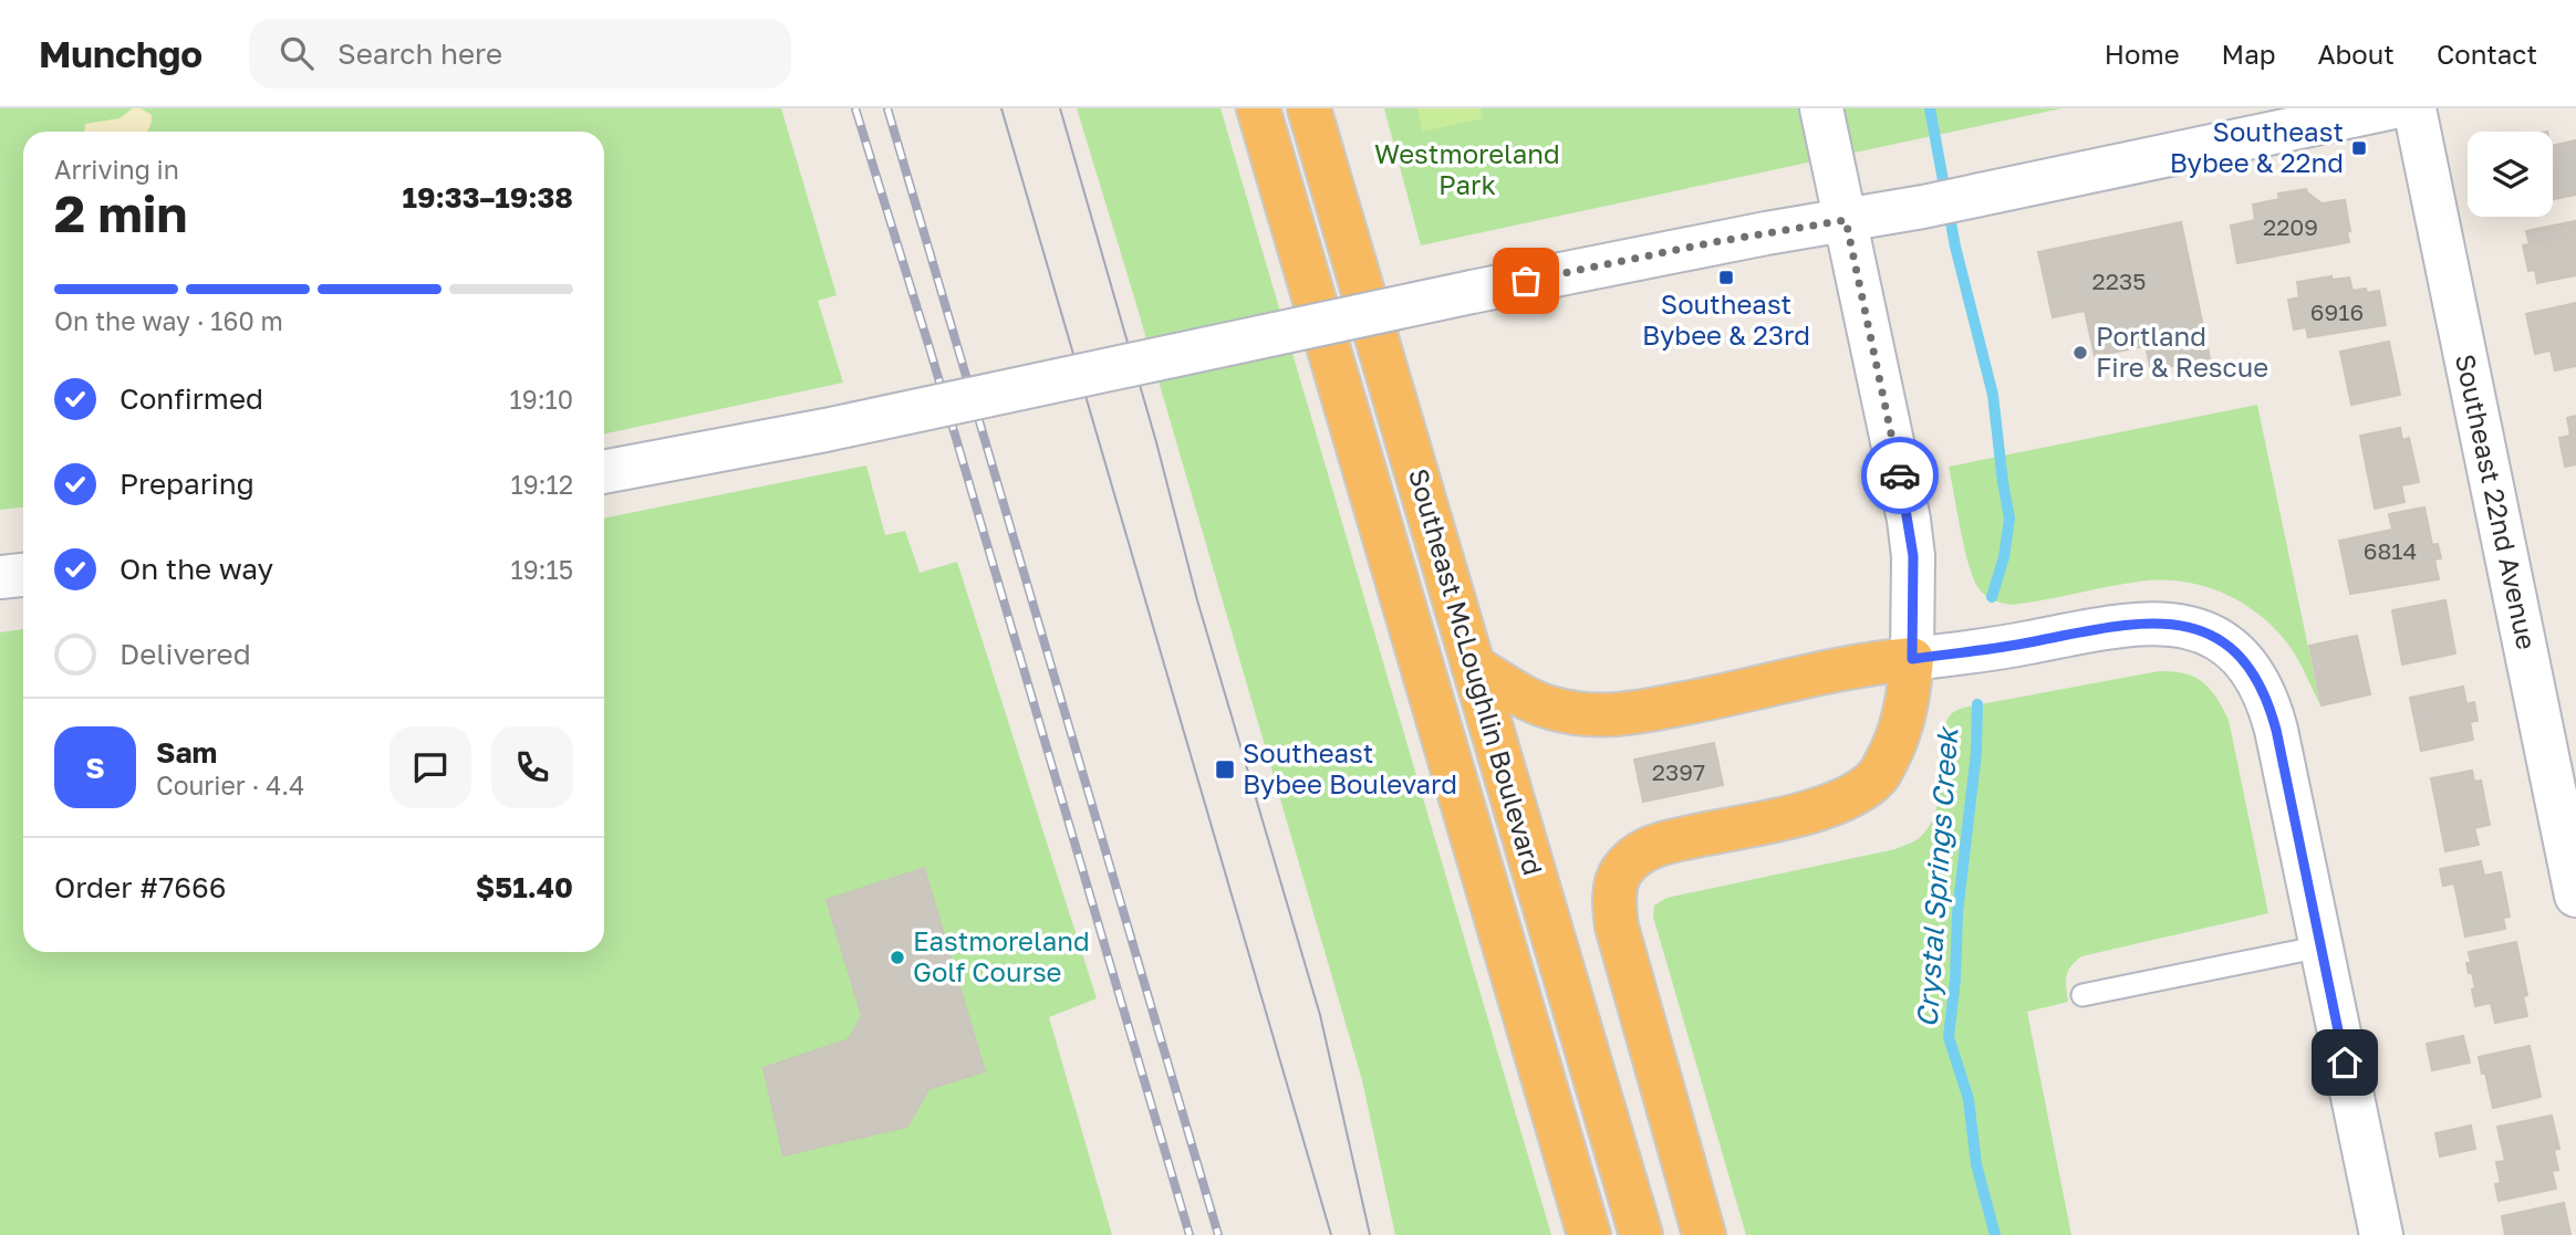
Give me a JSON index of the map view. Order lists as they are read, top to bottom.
{
  "streets": {
    "highway": ["Southeast McLoughlin Boulevard"],
    "main road": ["Southeast 22nd Avenue"]
  },
  "water": ["Crystal Springs Creek"],
  "parks": ["Westmoreland Park"],
  "places": {
    "transit": ["Southeast Bybee & 22nd", "Southeast Bybee & 23rd", "Southeast Bybee Boulevard"],
    "other": ["Portland Fire & Rescue", "Eastmoreland Golf Course"]
  },
  "house_numbers": [
    "2209",
    "2235",
    "6916",
    "6814",
    "2397"
  ],
  "page": {
    "header": "Munchgo",
    "search": "Search here",
    "nav": [
      "Home",
      "Map",
      "About",
      "Contact"
    ],
    "heading": ["2 min", "Arriving in", "19:33–19:38"],
    "panel": [
      "Sam",
      "Courier · 4.4",
      "Order #7666",
      "$51.40"
    ],
    "bar": "On the way · 160 m",
    "list": [
      ["Confirmed", "19:10"],
      ["Preparing", "19:12"],
      ["On the way", "19:15"],
      "Delivered"
    ],
    "round": "S"
  }
}
